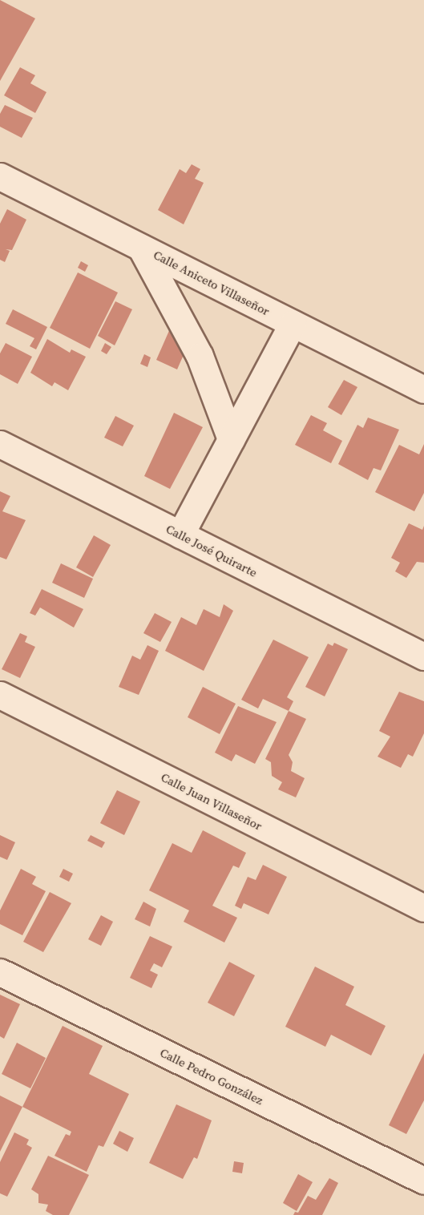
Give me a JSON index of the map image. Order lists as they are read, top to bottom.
{
  "streets": {
    "street": [
      "Calle Aniceto Villaseñor",
      "Calle José Quirarte",
      "Calle Juan Villaseñor",
      "Calle Pedro González"
    ]
  }
}
